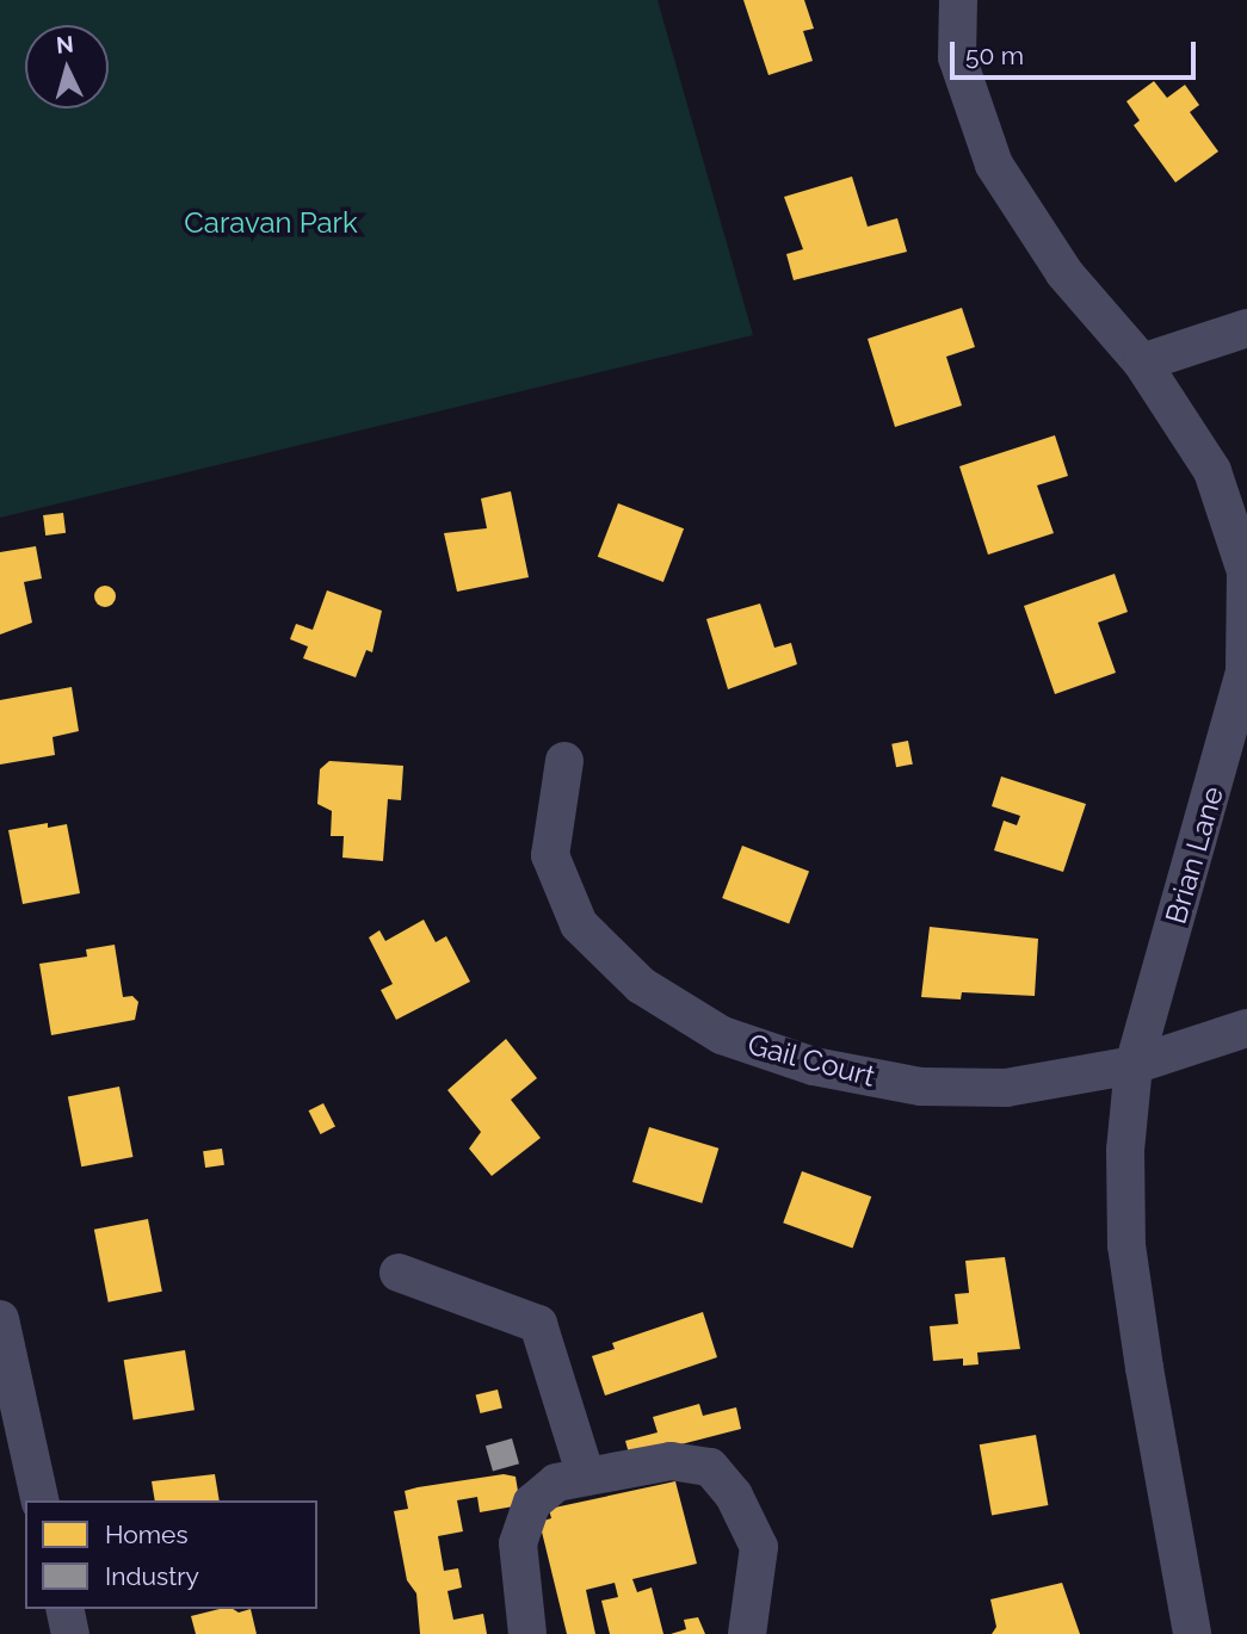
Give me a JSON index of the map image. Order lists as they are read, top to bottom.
{
  "streets": {
    "street": ["Brian Lane", "Gail Court"]
  },
  "crossings": [
    ["Brian Lane", "Gail Court"]
  ],
  "parks": ["Caravan Park"],
  "legend": ["Homes", "Industry"],
  "scale_bar": "50 m",
  "north": "top"
}
